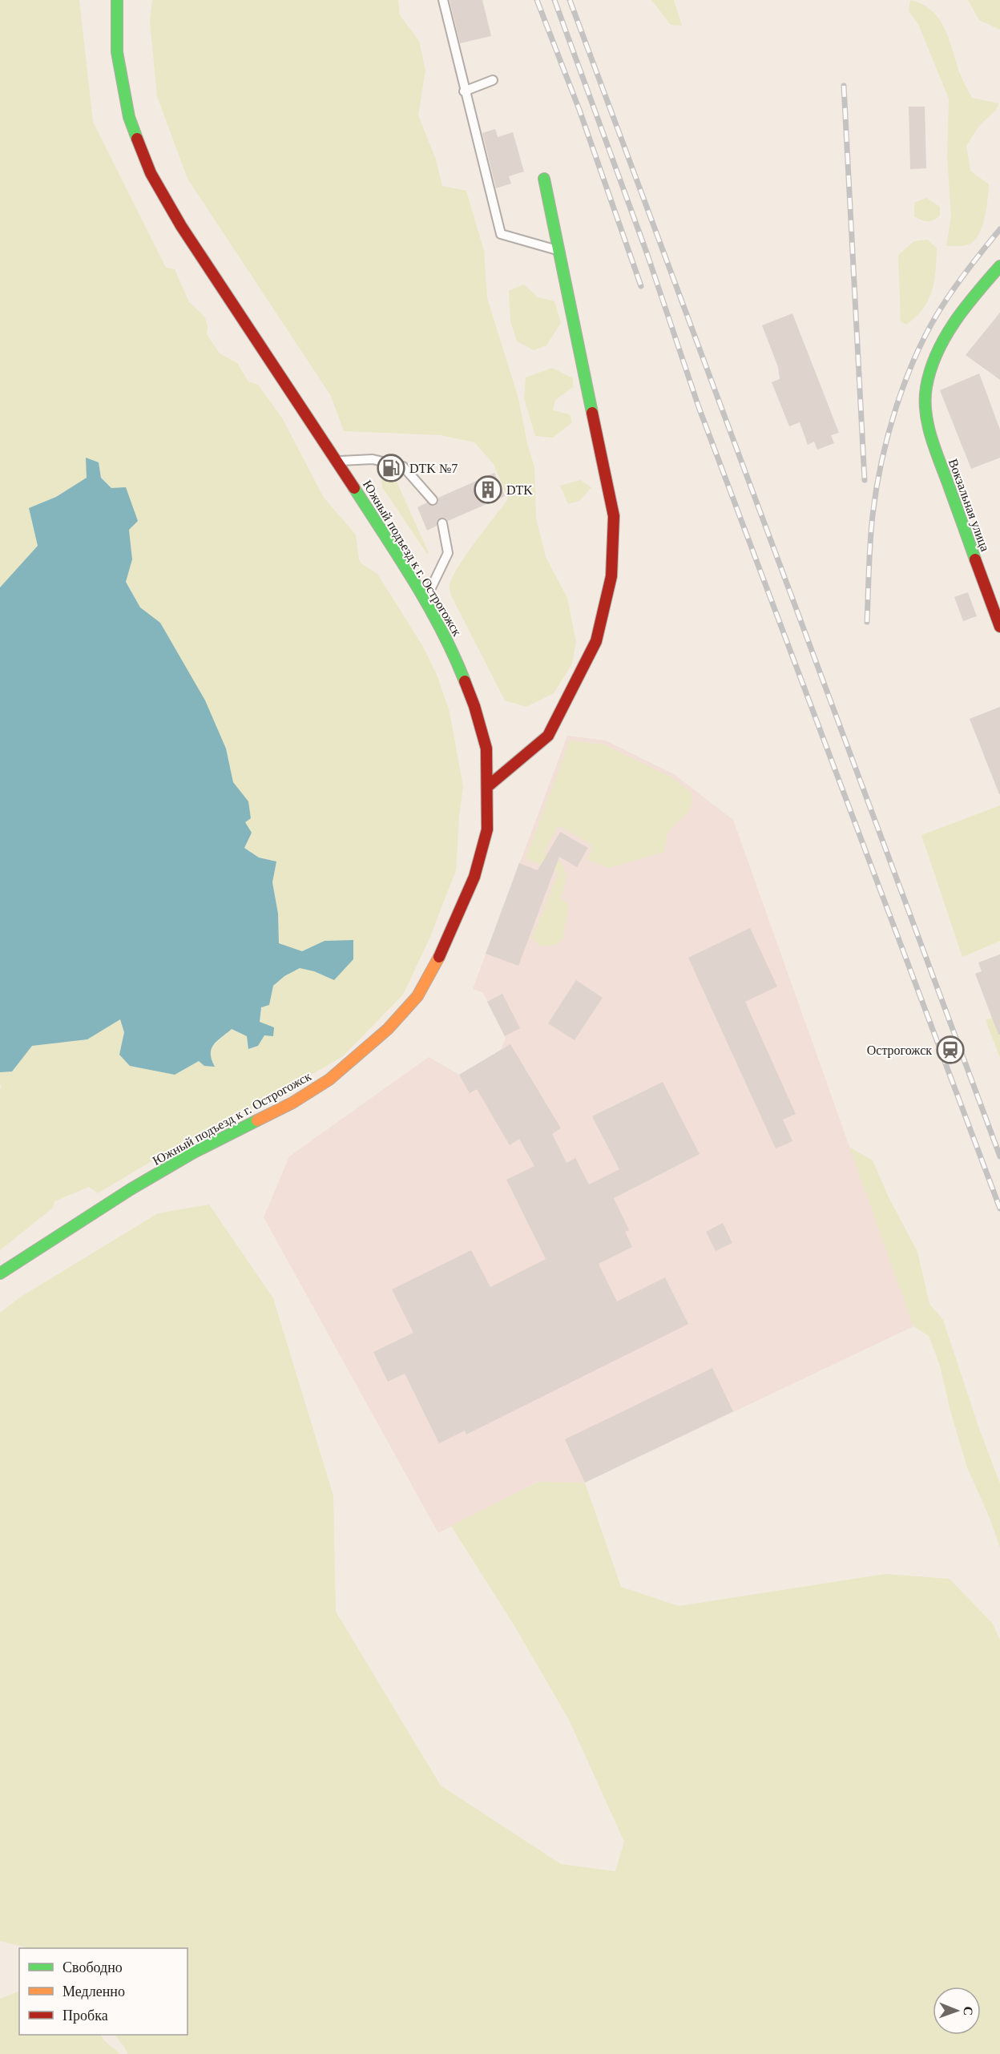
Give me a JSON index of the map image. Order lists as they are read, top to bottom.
{
  "streets": {
    "main road": ["Вокзальная улица", "Южный подъезд к г. Острогожск"]
  },
  "places": {
    "fuel station": ["DTK №7"],
    "building": ["DTK"],
    "station": ["Острогожск"]
  },
  "legend": ["Свободно", "Медленно", "Пробка"],
  "north": "right"
}
